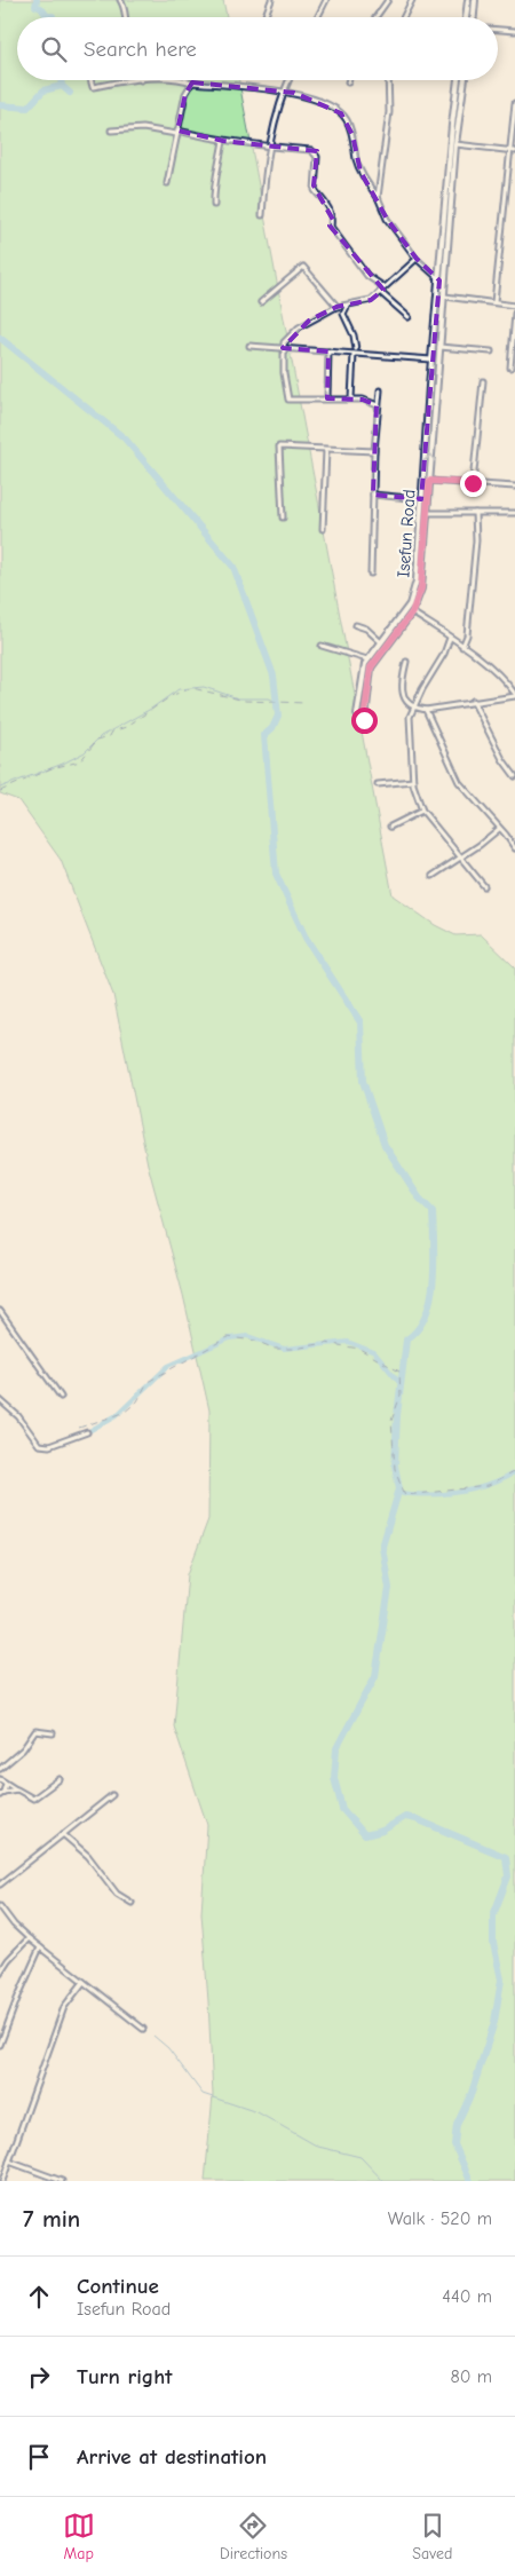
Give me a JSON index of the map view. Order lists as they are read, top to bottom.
{
  "streets": {
    "street": ["Isefun Road"]
  },
  "page": {
    "search": "Search here",
    "heading": ["7 min", "Walk · 520 m"],
    "list": [
      ["Continue", "Isefun Road", "440 m"],
      ["Turn right", "80 m"],
      "Arrive at destination"
    ],
    "nav": ["Map", "Directions", "Saved"]
  }
}
